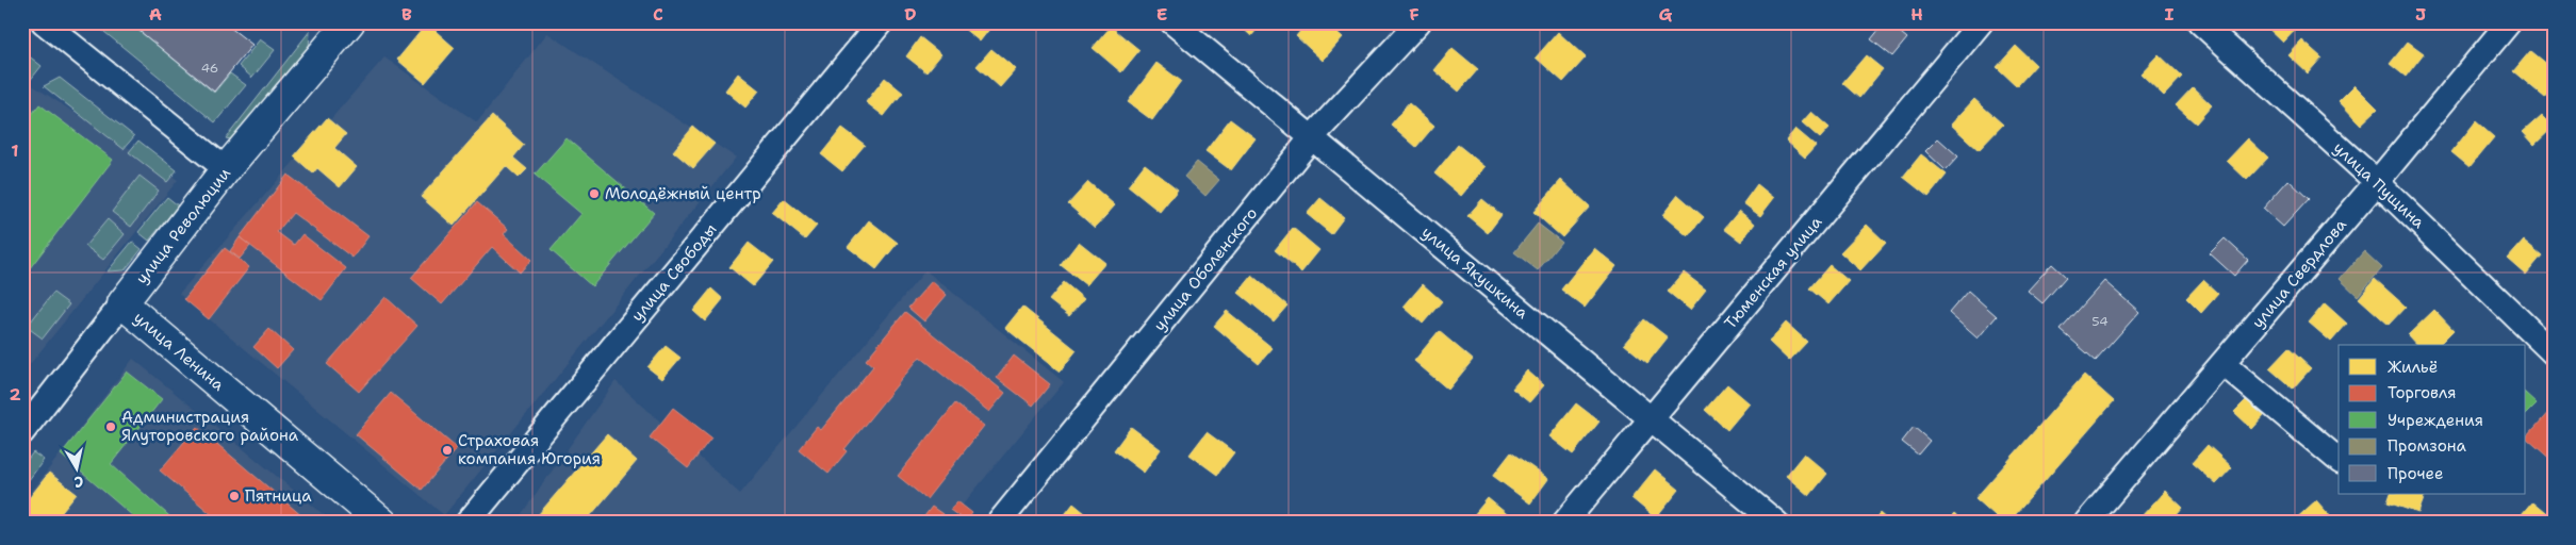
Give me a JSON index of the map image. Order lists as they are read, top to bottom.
{
  "streets": {
    "main road": ["улица Революции", "улица Ленина"],
    "street": [
      "улица Пущина",
      "улица Оболенского",
      "улица Свободы",
      "улица Якушкина",
      "Тюменская улица",
      "улица Свердлова"
    ]
  },
  "crossings": [
    ["улица Пущина", "улица Свердлова"],
    ["улица Революции", "улица Ленина"],
    ["улица Оболенского", "улица Якушкина"],
    ["улица Якушкина", "Тюменская улица"]
  ],
  "places": [
    "Молодёжный центр",
    "Администрация Ялуторовского района",
    "Страховая компания Югория",
    "Пятница"
  ],
  "house_numbers": ["46", "54"],
  "legend": [
    "Жильё",
    "Торговля",
    "Учреждения",
    "Промзона",
    "Прочее"
  ],
  "north": "bottom",
  "grid": {
    "columns": [
      "A",
      "B",
      "C",
      "D",
      "E",
      "F",
      "G",
      "H",
      "I",
      "J"
    ],
    "rows": ["1", "2"]
  }
}
